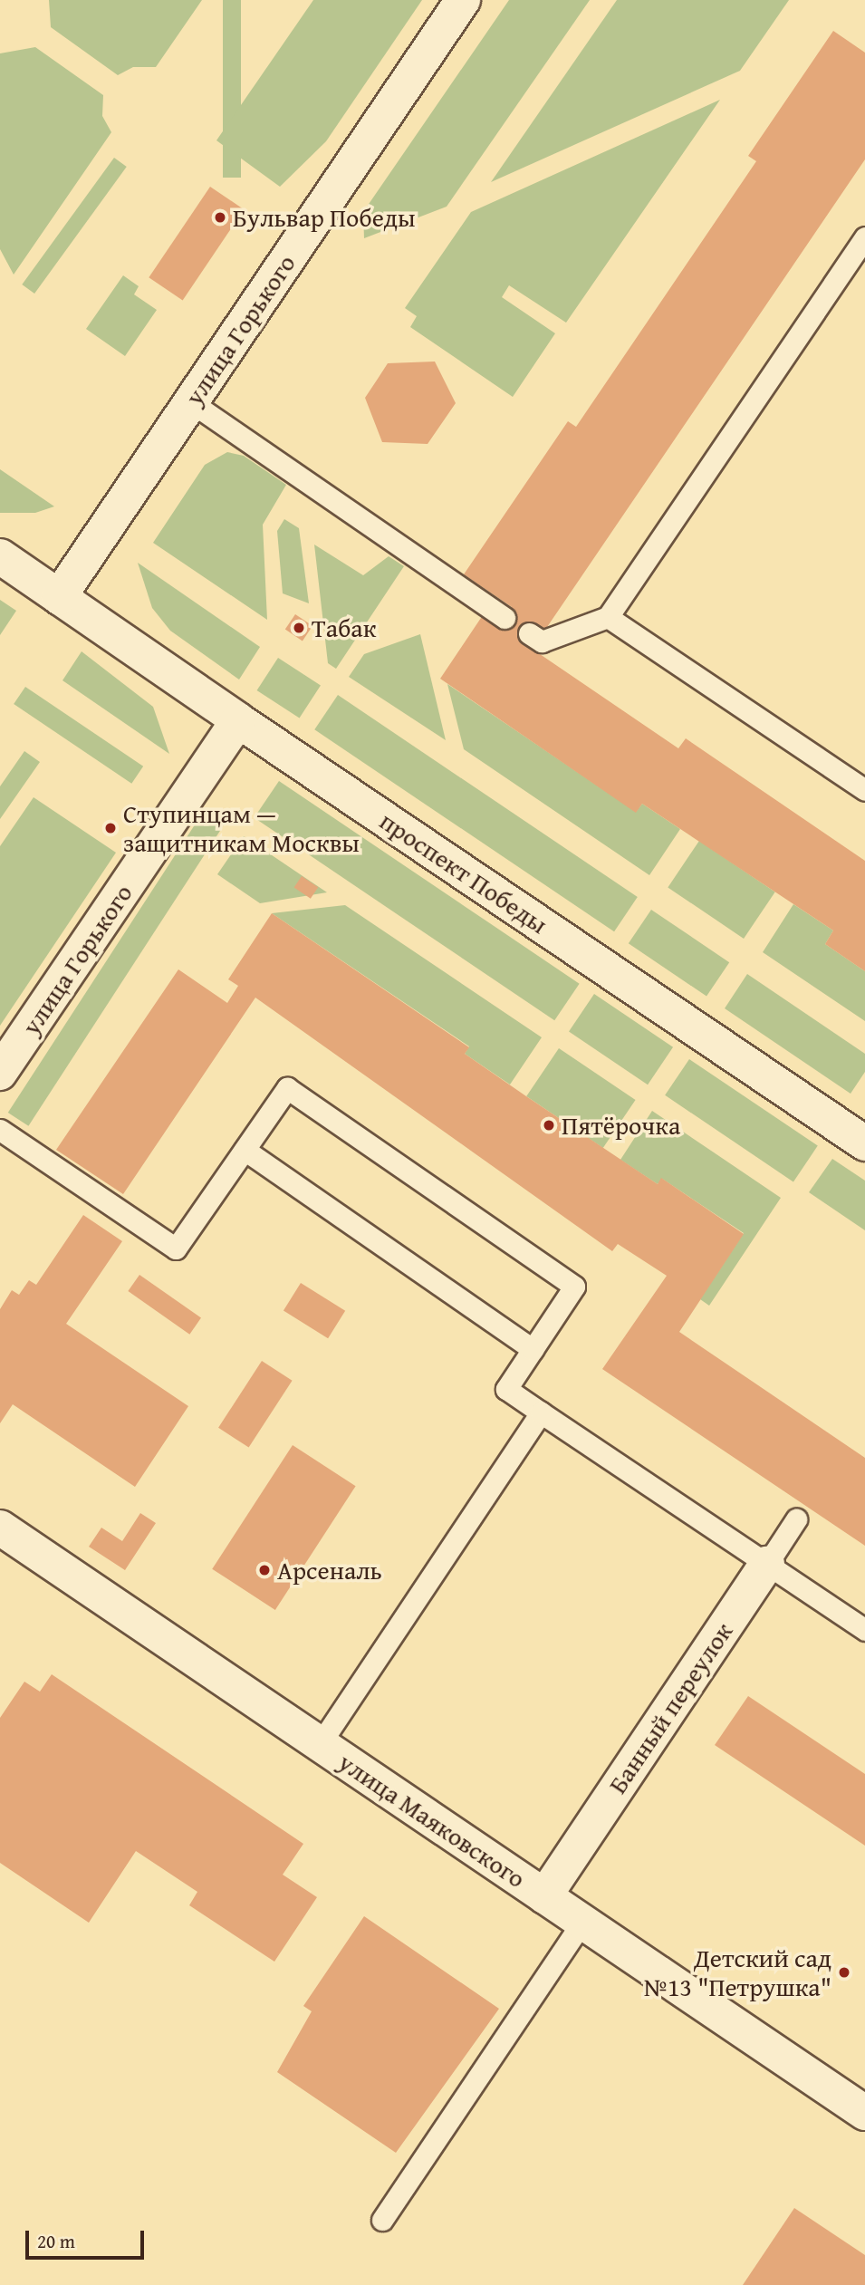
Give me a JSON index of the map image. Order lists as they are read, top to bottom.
{
  "streets": {
    "street": [
      "улица Горького",
      "проспект Победы",
      "Банный переулок",
      "улица Маяковского"
    ]
  },
  "crossings": [
    ["улица Горького", "проспект Победы"],
    ["Банный переулок", "улица Маяковского"]
  ],
  "places": [
    "Бульвар Победы",
    "Табак",
    "Ступинцам — защитникам Москвы",
    "Пятёрочка",
    "Арсеналь",
    "Детский сад №13 \"Петрушка\""
  ],
  "scale_bar": "20 m"
}
